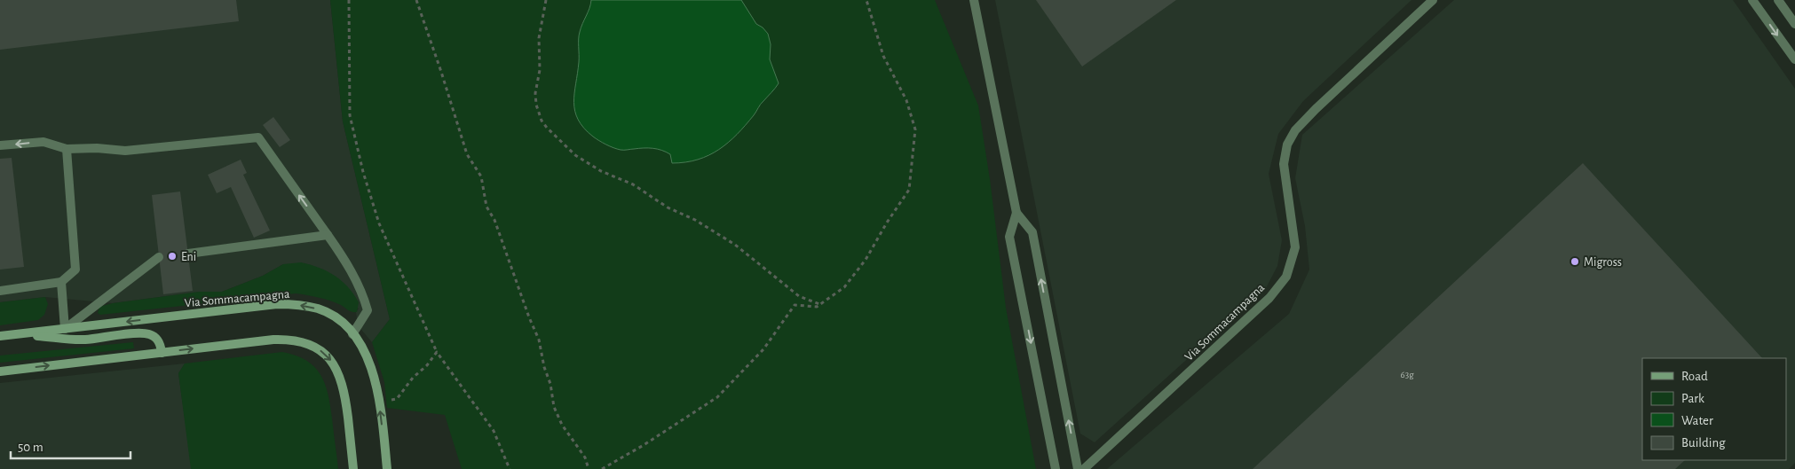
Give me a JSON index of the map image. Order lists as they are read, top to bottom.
{
  "streets": {
    "street": ["Via Sommacampagna"]
  },
  "places": ["Eni", "Migross"],
  "house_numbers": ["63g"],
  "legend": [
    "Road",
    "Park",
    "Water",
    "Building"
  ],
  "scale_bar": "50 m"
}
